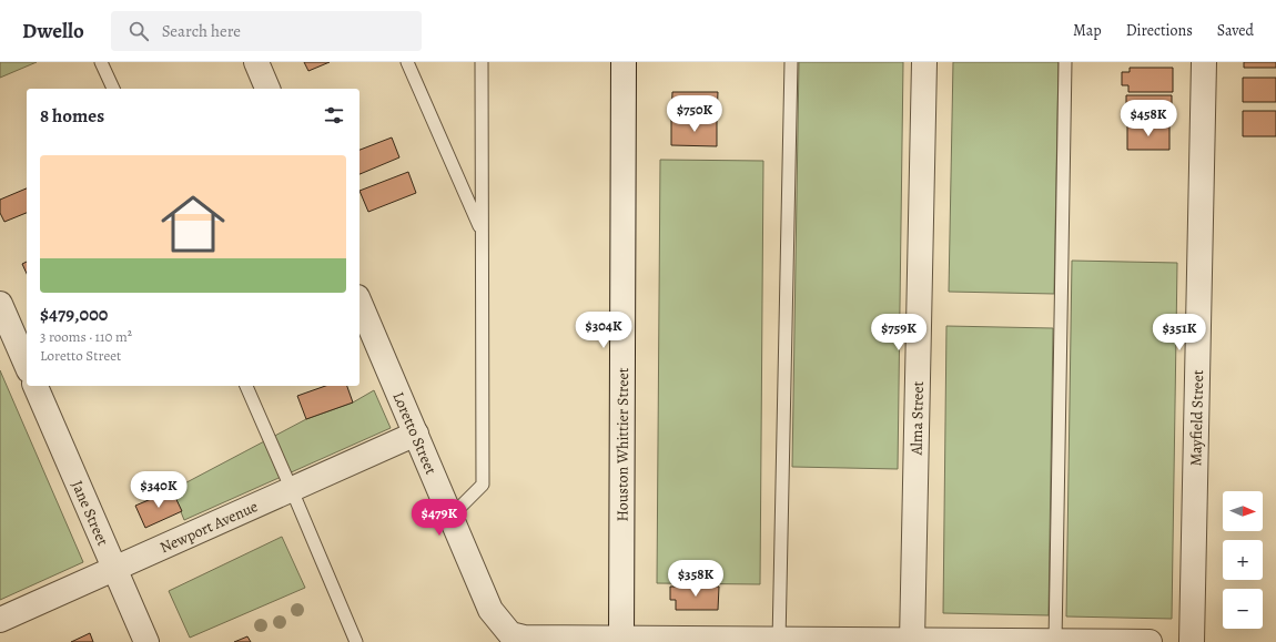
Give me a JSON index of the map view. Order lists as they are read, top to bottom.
{
  "streets": {
    "street": [
      "Alma Street",
      "Mayfield Street",
      "Loretto Street",
      "Houston Whittier Street",
      "Jane Street",
      "Newport Avenue"
    ]
  },
  "crossings": [
    ["Alma Street", "Loretto Street"],
    ["Loretto Street", "Houston Whittier Street"],
    ["Loretto Street", "Newport Avenue"],
    ["Jane Street", "Newport Avenue"]
  ],
  "north": "right",
  "page": {
    "header": "Dwello",
    "search": "Search here",
    "nav": ["Map", "Directions", "Saved"],
    "heading": "8 homes",
    "price": [
      "$750K",
      "$458K",
      "$304K",
      "$759K",
      "$351K",
      "$340K",
      "$479K",
      "$358K"
    ],
    "list": [
      {
        "name": "$479,000",
        "note": "3 rooms · 110 m² · Loretto Street"
      }
    ],
    "map_buttons": ["+", "−"]
  }
}
